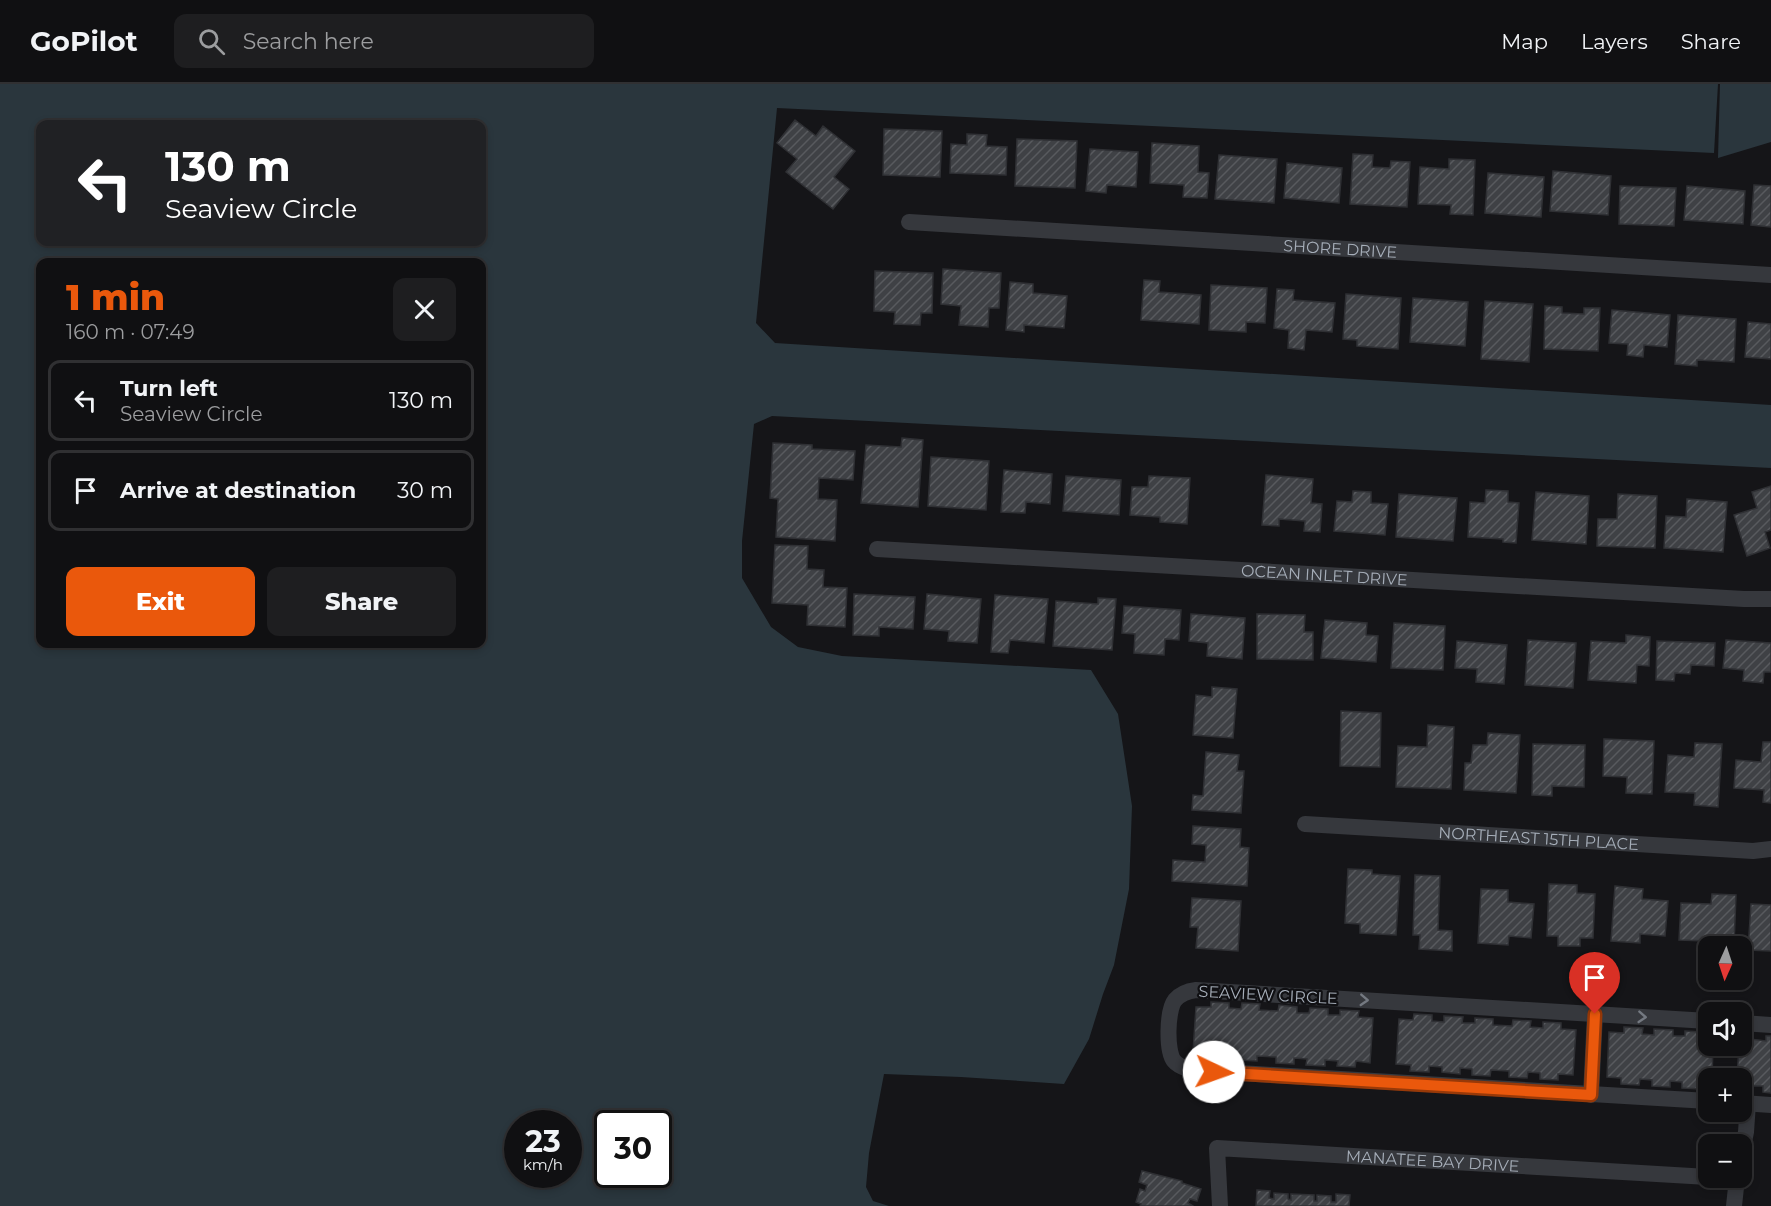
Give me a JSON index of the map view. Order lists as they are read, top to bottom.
{
  "streets": {
    "street": [
      "SHORE DRIVE",
      "OCEAN INLET DRIVE",
      "NORTHEAST 15TH PLACE",
      "SEAVIEW CIRCLE",
      "MANATEE BAY DRIVE"
    ]
  },
  "north": "bottom",
  "page": {
    "header": "GoPilot",
    "search": "Search here",
    "nav": ["Map", "Layers", "Share"],
    "turn": ["130 m", "Seaview Circle"],
    "heading": ["1 min", "160 m · 07:49"],
    "list": [
      {
        "name": "Turn left",
        "note": "Seaview Circle",
        "value": "130 m"
      },
      {
        "name": "Arrive at destination",
        "value": "30 m"
      }
    ],
    "buttons": ["Exit", "Share"],
    "map_buttons": ["+", "−"],
    "speed": "23 km/h",
    "limit": "30"
  }
}
